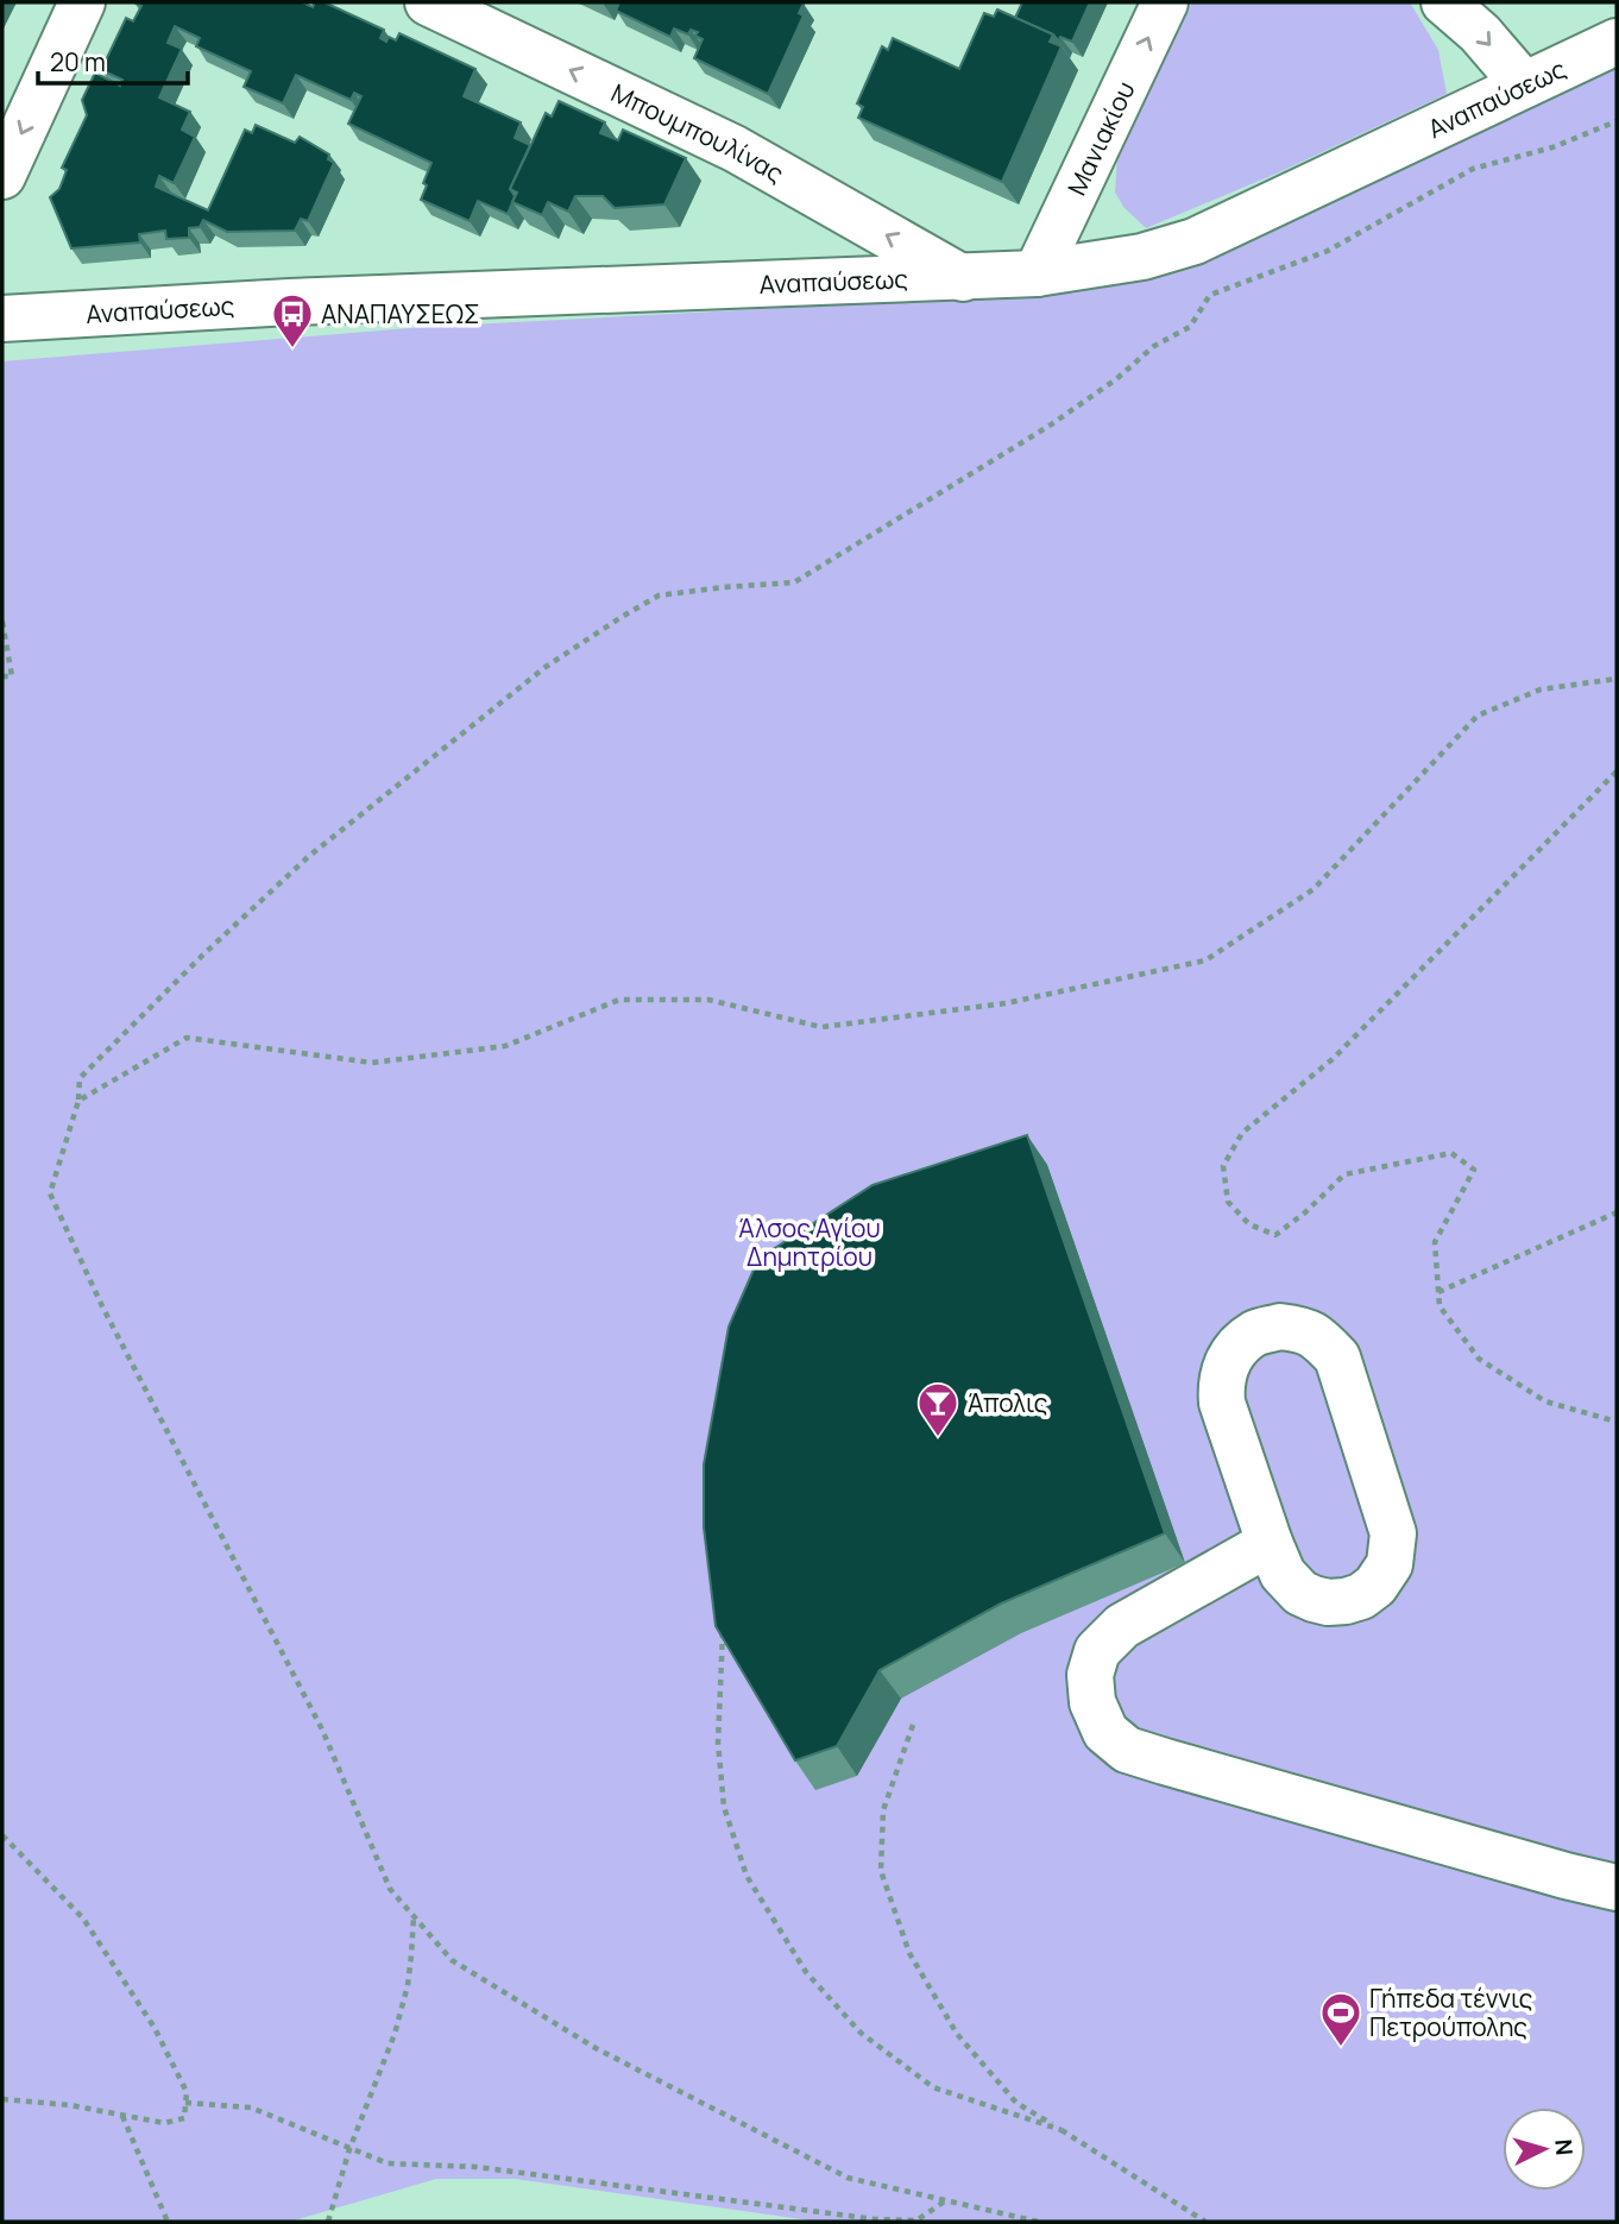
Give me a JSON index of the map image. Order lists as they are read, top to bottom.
{
  "streets": {
    "street": ["Αναπαύσεως", "Μπουμπουλίνας", "Μανιακίου"]
  },
  "crossings": [
    ["Αναπαύσεως", "Μπουμπουλίνας"],
    ["Αναπαύσεως", "Μανιακίου"]
  ],
  "one_way": ["Μπουμπουλίνας", "Μανιακίου"],
  "parks": ["Άλσος Αγίου Δημητρίου"],
  "places": {
    "bus stop": ["ΑΝΑΠΑΥΣΕΩΣ"],
    "bar": ["Άπολις"],
    "sports": ["Γήπεδα τέννις Πετρούπολης"]
  },
  "scale_bar": "20 m",
  "north": "right"
}
